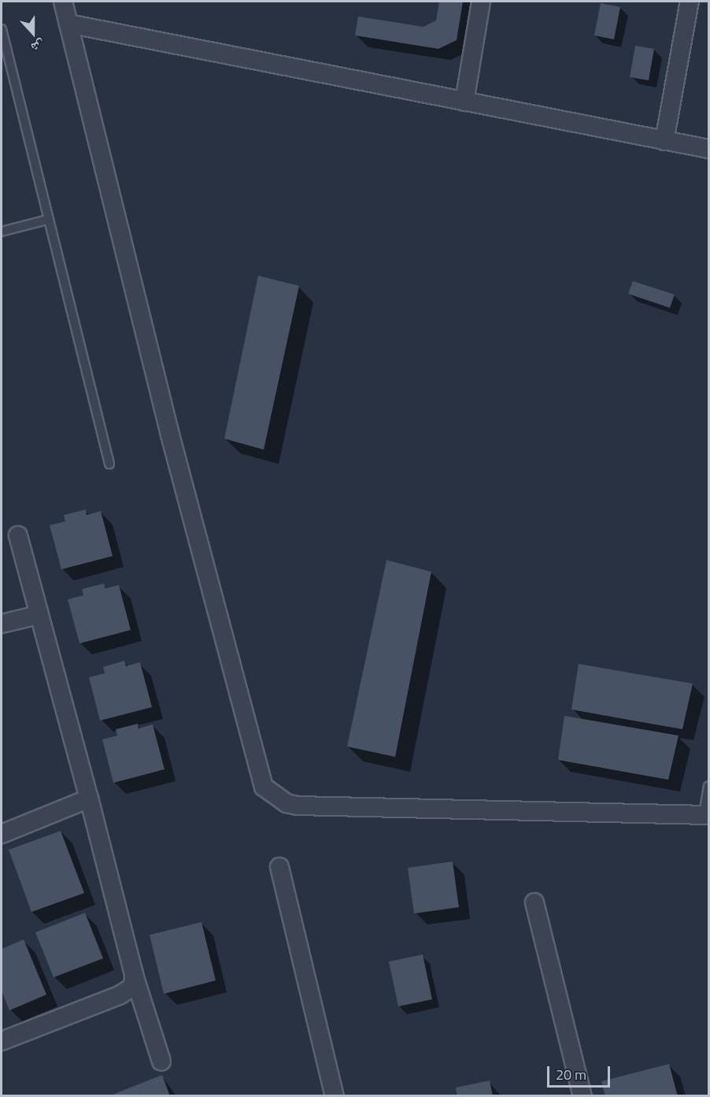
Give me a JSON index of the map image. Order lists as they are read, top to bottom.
{
  "scale_bar": "20 m",
  "north": "bottom"
}
